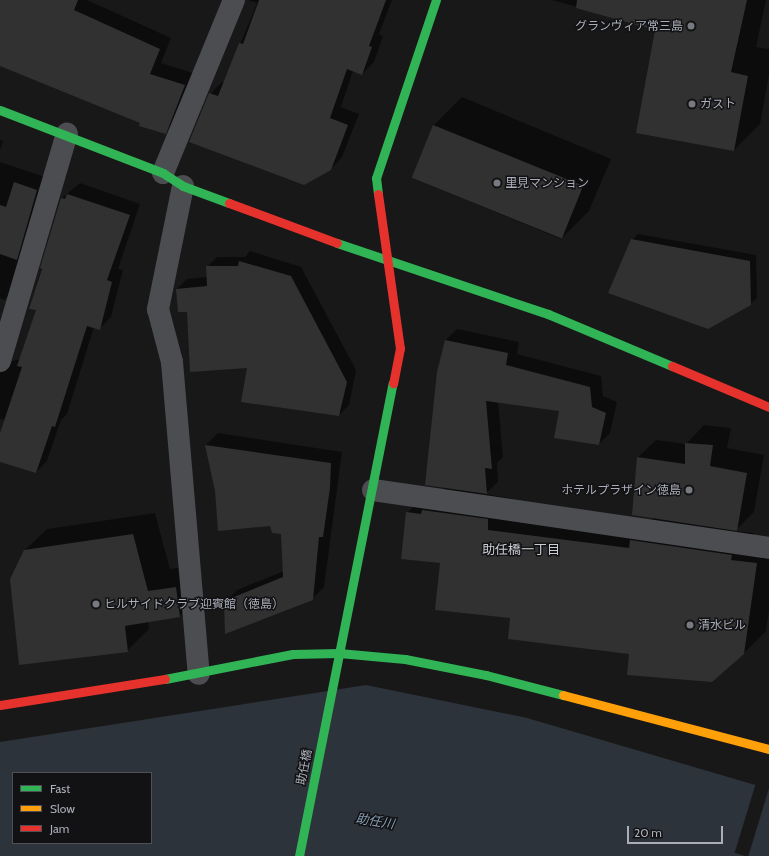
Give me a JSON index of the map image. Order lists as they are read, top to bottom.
{
  "streets": {
    "street": ["助任橋"]
  },
  "districts": ["助任橋一丁目"],
  "water": ["助任川"],
  "places": [
    "グランヴィア常三島",
    "ガスト",
    "里見マンション",
    "ホテルプラザイン徳島",
    "ヒルサイドクラブ迎賓館（徳島）",
    "清水ビル"
  ],
  "legend": ["Fast", "Slow", "Jam"],
  "scale_bar": "20 m"
}
